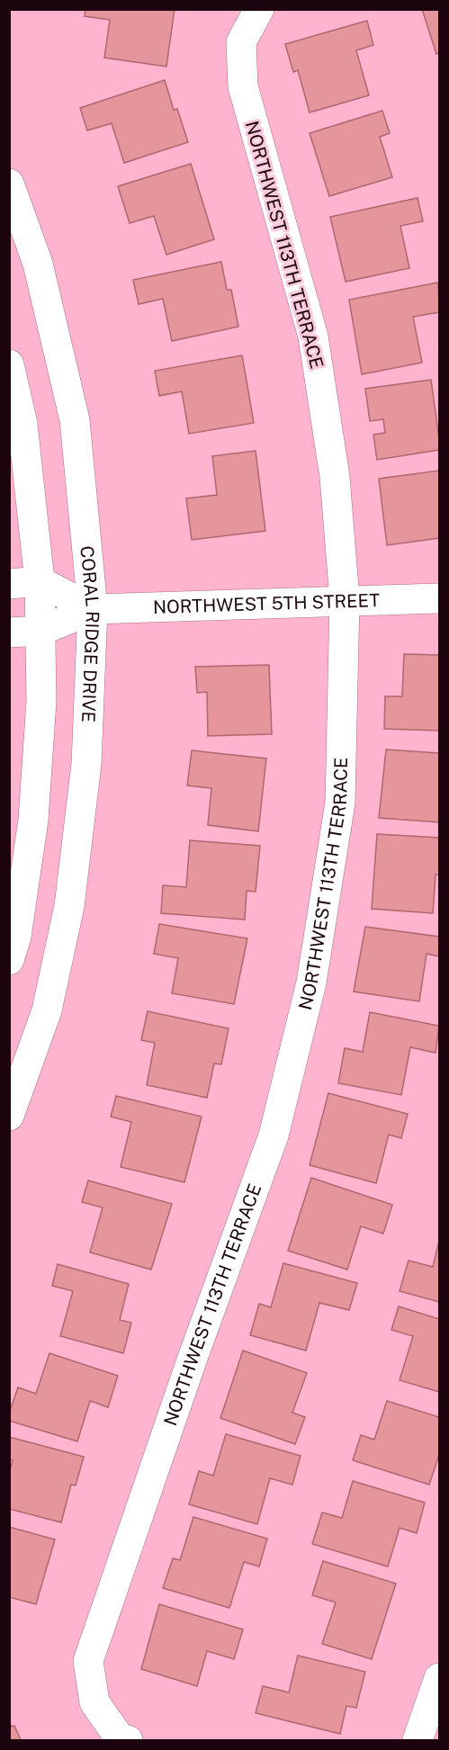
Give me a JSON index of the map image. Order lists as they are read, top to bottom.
{
  "streets": {
    "street": ["NORTHWEST 113TH TERRACE", "NORTHWEST 5TH STREET", "CORAL RIDGE DRIVE"]
  },
  "crossings": [
    ["NORTHWEST 113TH TERRACE", "NORTHWEST 5TH STREET"],
    ["NORTHWEST 5TH STREET", "CORAL RIDGE DRIVE"]
  ]
}
